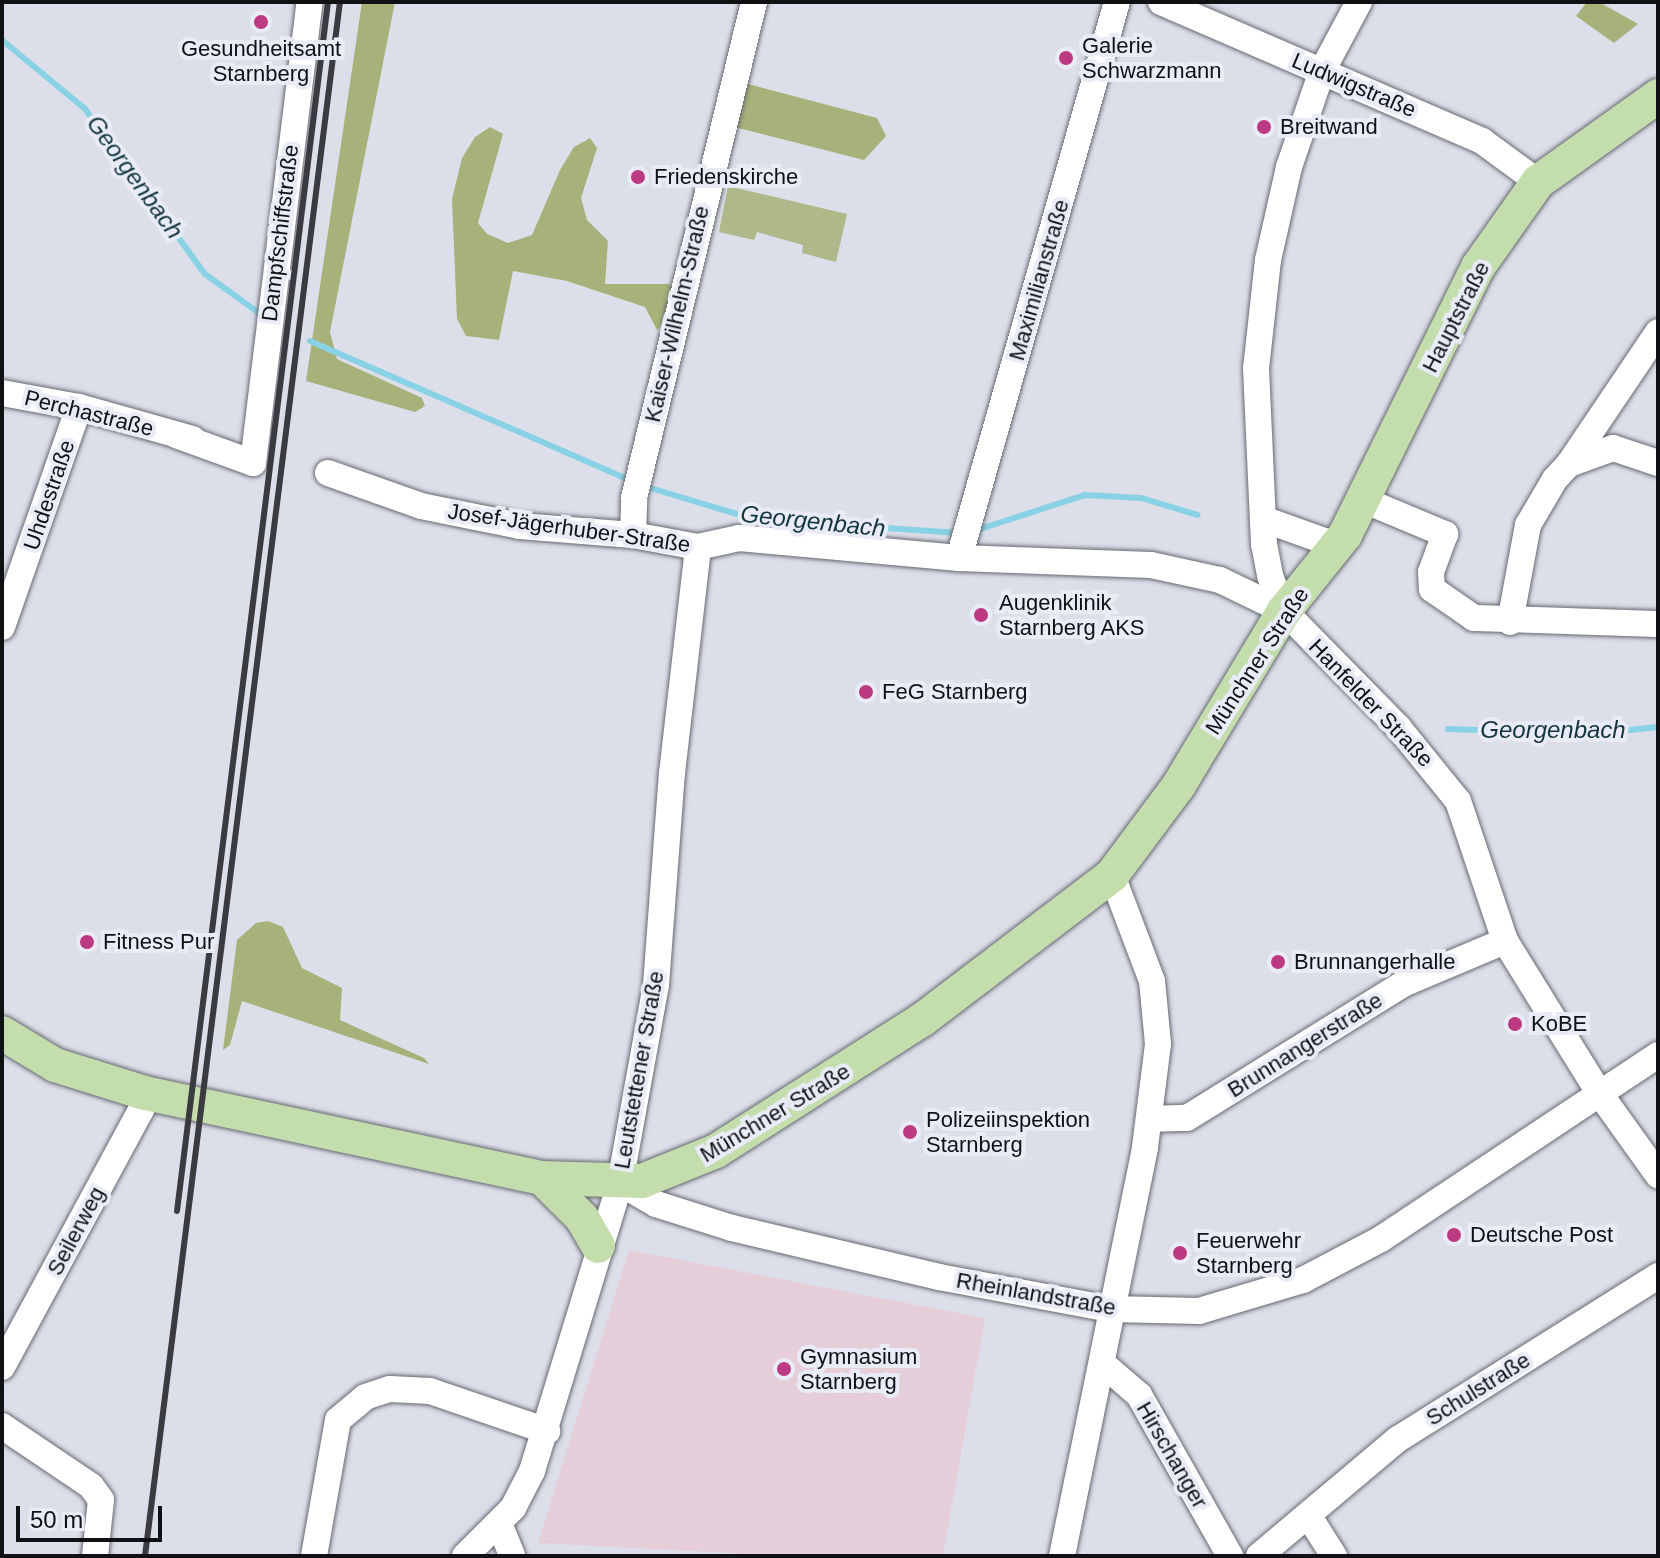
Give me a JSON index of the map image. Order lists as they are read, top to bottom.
{
  "streets": {
    "main road": ["Hauptstraße", "Münchner Straße"],
    "street": [
      "Ludwigstraße",
      "Dampfschiffstraße",
      "Maximilianstraße",
      "Kaiser-Wilhelm-Straße",
      "Perchastraße",
      "Uhdestraße",
      "Josef-Jägerhuber-Straße",
      "Hanfelder Straße",
      "Brunnangerstraße",
      "Leutstettener Straße",
      "Seilerweg",
      "Rheinlandstraße",
      "Schulstraße",
      "Hirschanger"
    ]
  },
  "crossings": [
    ["Ludwigstraße", "Hauptstraße"],
    ["Ludwigstraße", "Hanfelder Straße"],
    ["Dampfschiffstraße", "Perchastraße"],
    ["Maximilianstraße", "Josef-Jägerhuber-Straße"],
    ["Kaiser-Wilhelm-Straße", "Josef-Jägerhuber-Straße"],
    ["Hauptstraße", "Münchner Straße"],
    ["Perchastraße", "Uhdestraße"],
    ["Josef-Jägerhuber-Straße", "Münchner Straße"],
    ["Josef-Jägerhuber-Straße", "Hanfelder Straße"],
    ["Josef-Jägerhuber-Straße", "Leutstettener Straße"],
    ["Münchner Straße", "Hanfelder Straße"],
    ["Münchner Straße", "Leutstettener Straße"],
    ["Münchner Straße", "Seilerweg"],
    ["Münchner Straße", "Rheinlandstraße"],
    ["Hanfelder Straße", "Brunnangerstraße"],
    ["Hanfelder Straße", "Rheinlandstraße"],
    ["Leutstettener Straße", "Rheinlandstraße"]
  ],
  "water": ["Georgenbach"],
  "places": [
    "Gesundheitsamt Starnberg",
    "Galerie Schwarzmann",
    "Breitwand",
    "Friedenskirche",
    "Augenklinik Starnberg AKS",
    "FeG Starnberg",
    "Fitness Pur",
    "Brunnangerhalle",
    "KoBE",
    "Polizeiinspektion Starnberg",
    "Deutsche Post",
    "Feuerwehr Starnberg",
    "Gymnasium Starnberg"
  ],
  "scale_bar": "50 m"
}
